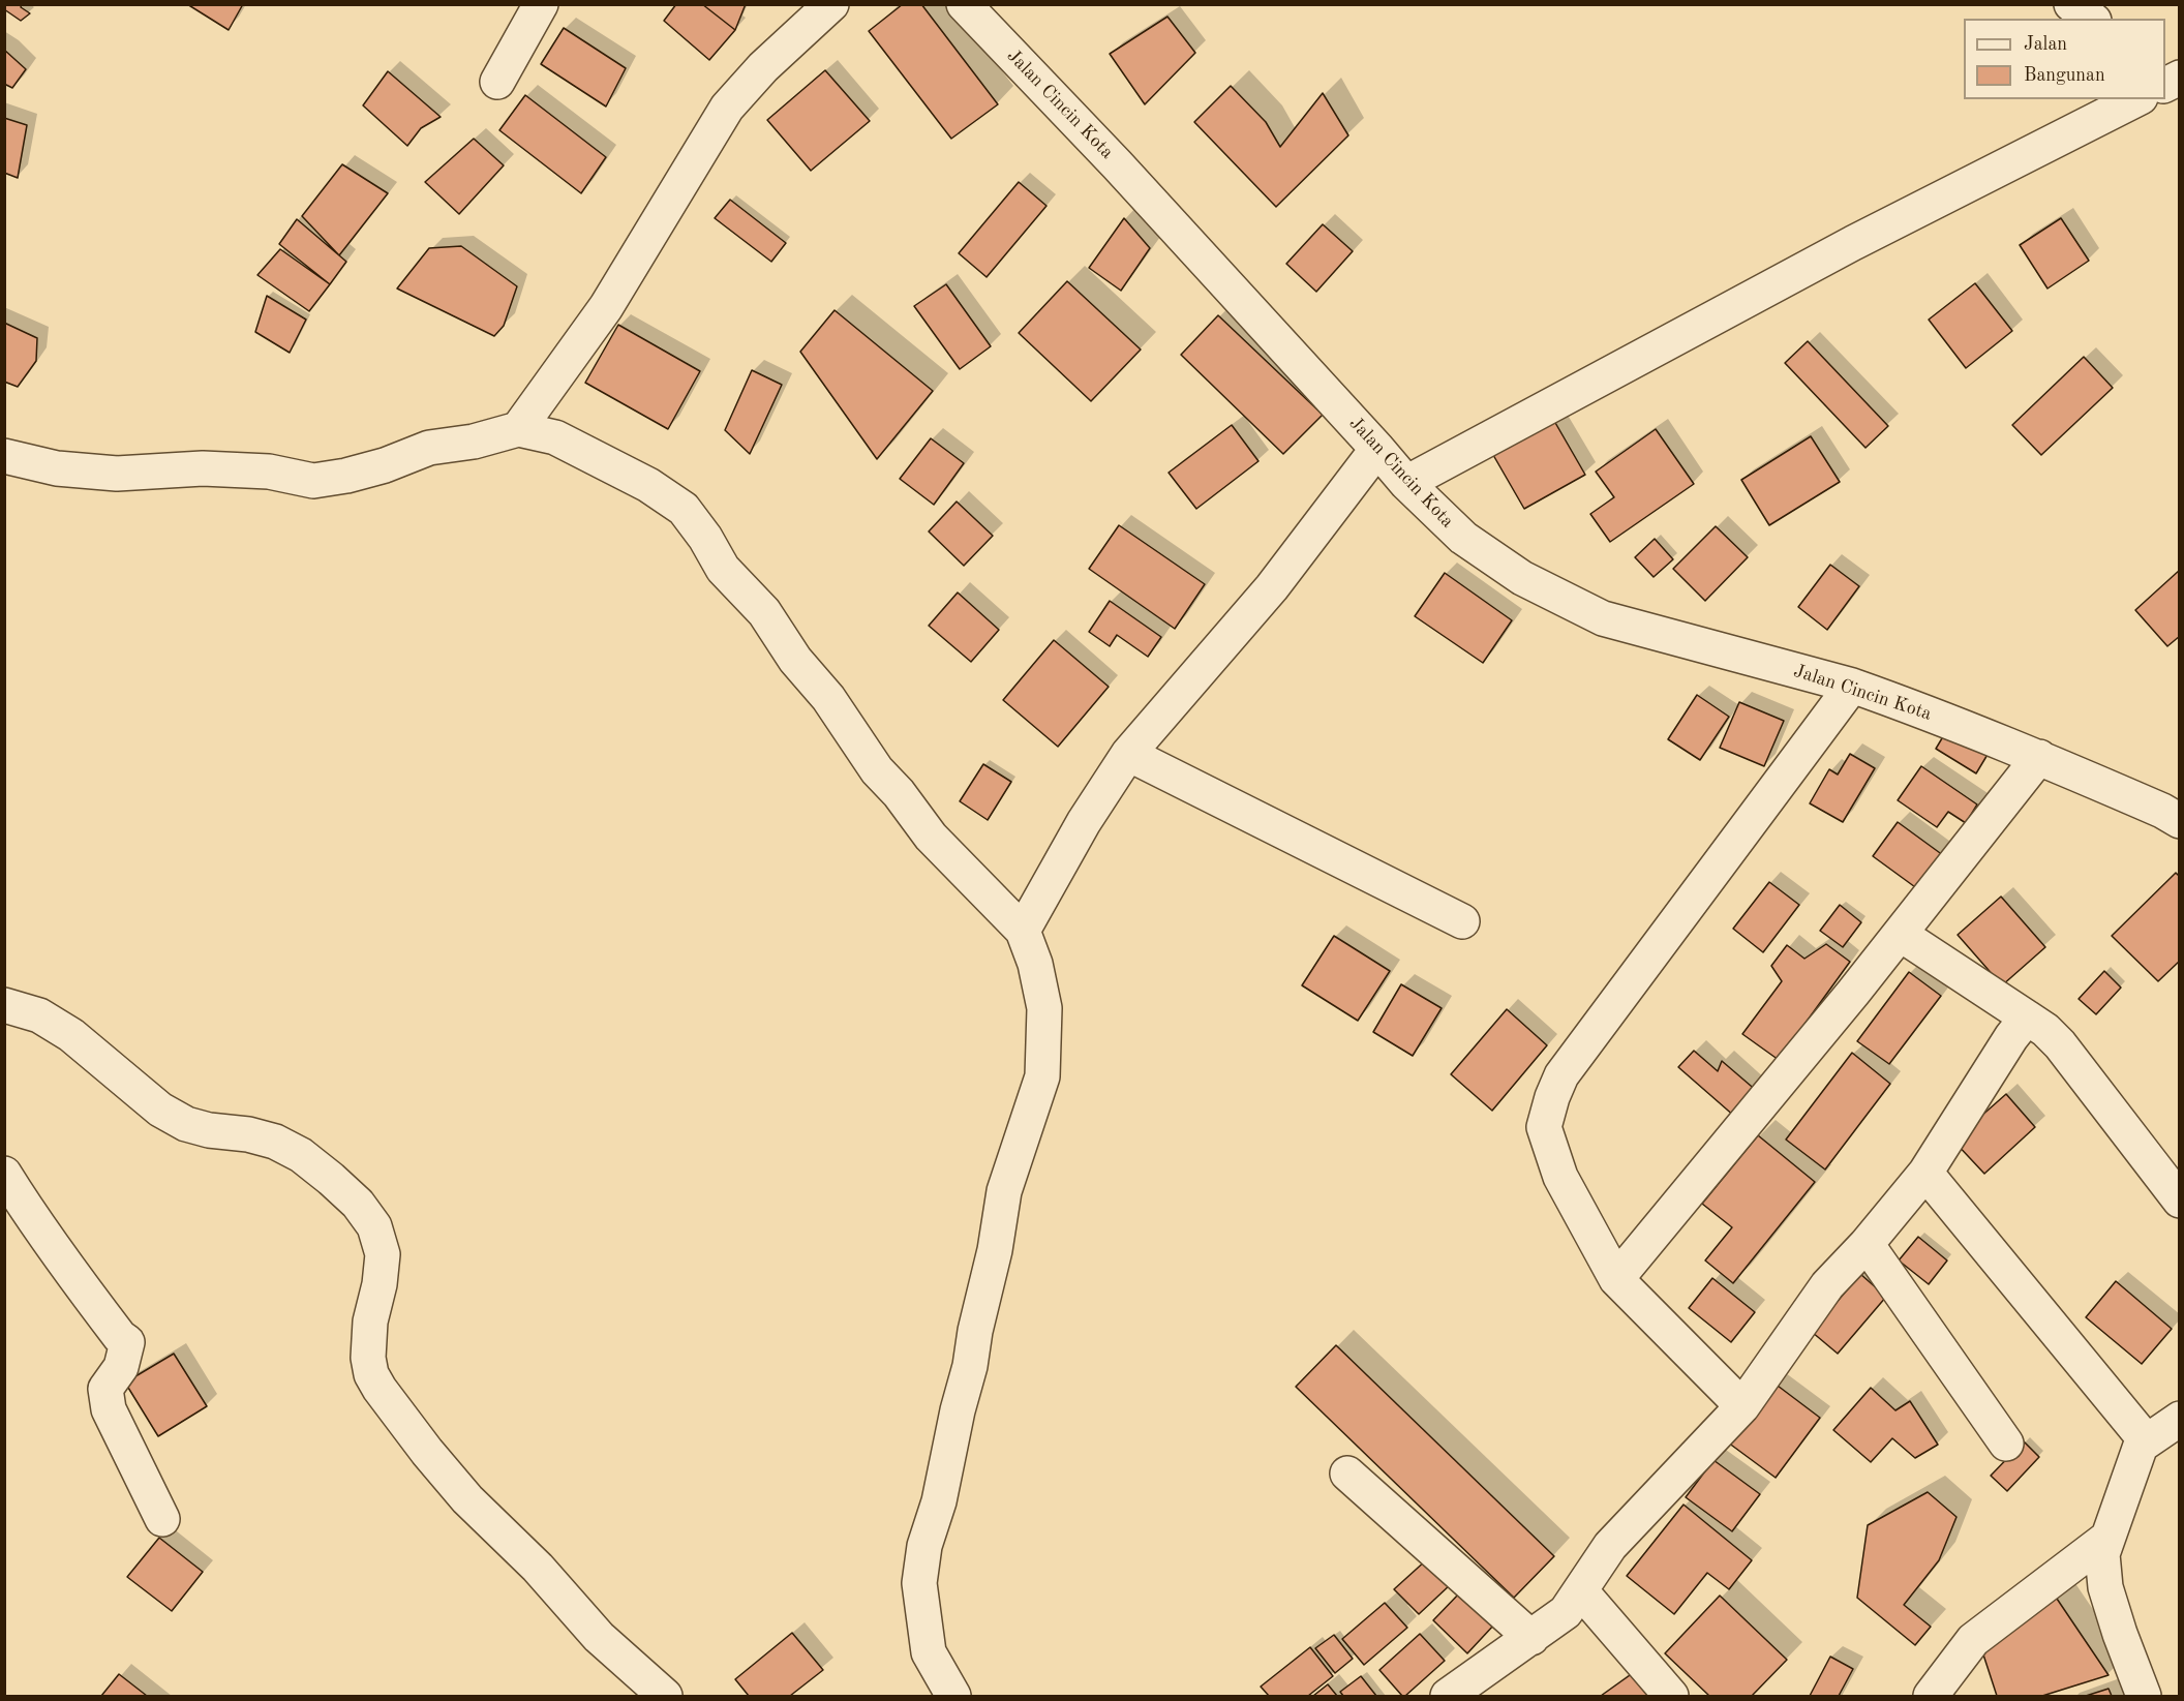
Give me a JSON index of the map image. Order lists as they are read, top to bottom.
{
  "streets": {
    "street": ["Jalan Cincin Kota"]
  },
  "legend": ["Jalan", "Bangunan"]
}
